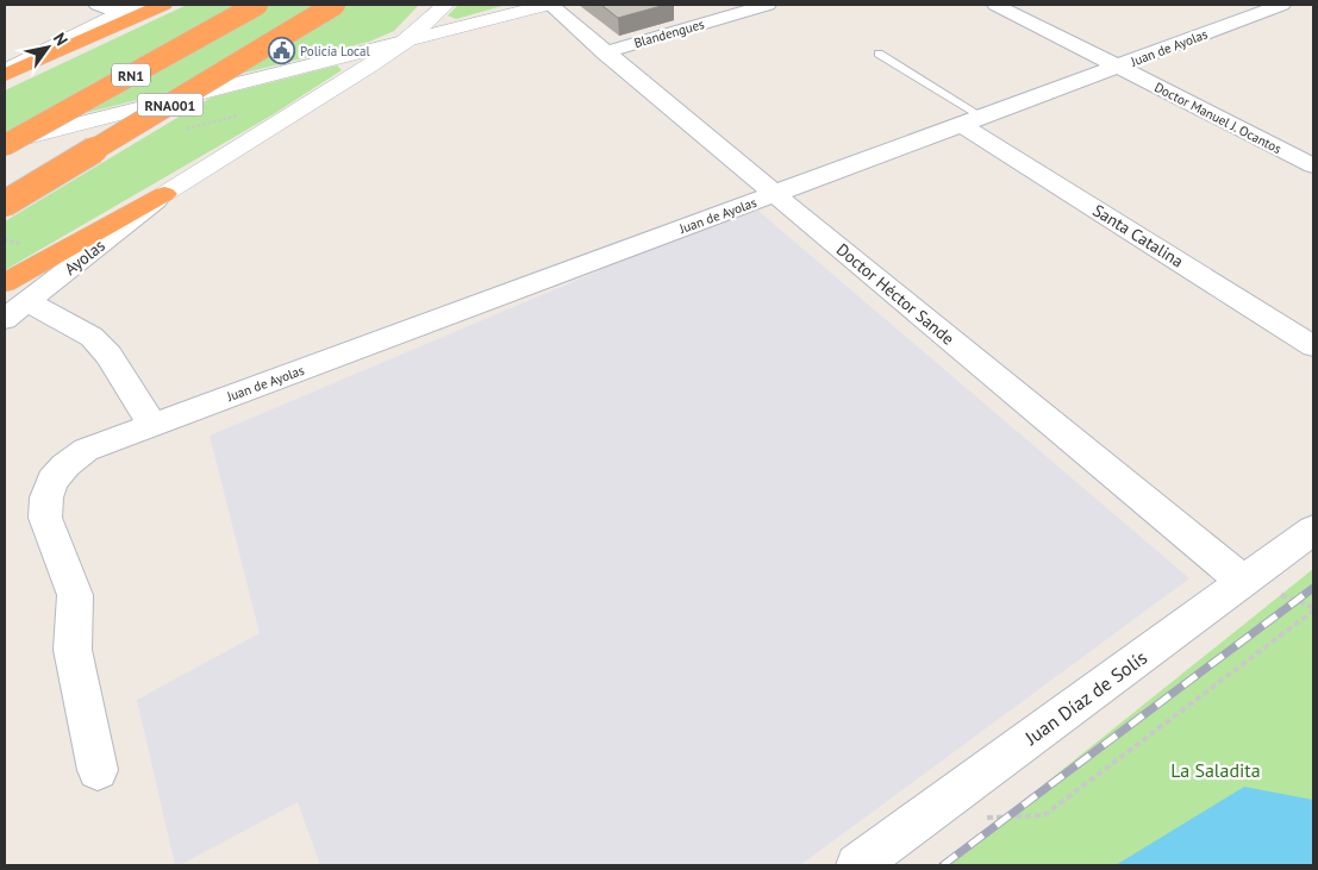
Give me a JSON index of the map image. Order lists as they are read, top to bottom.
{
  "streets": {
    "highway": ["RN1", "RNA001"],
    "street": [
      "Blandengues",
      "Juan de Ayolas",
      "Doctor Manuel J. Ocantos",
      "Santa Catalina",
      "Ayolas",
      "Doctor Héctor Sande",
      "Juan Díaz de Solís"
    ]
  },
  "crossings": [
    ["Blandengues", "Doctor Héctor Sande"],
    ["Juan de Ayolas", "Doctor Manuel J. Ocantos"],
    ["Juan de Ayolas", "Santa Catalina"],
    ["Juan de Ayolas", "Doctor Héctor Sande"],
    ["Doctor Héctor Sande", "Juan Díaz de Solís"]
  ],
  "parks": ["La Saladita"],
  "places": {
    "public building": ["Policía Local"]
  },
  "north": "top right"
}
